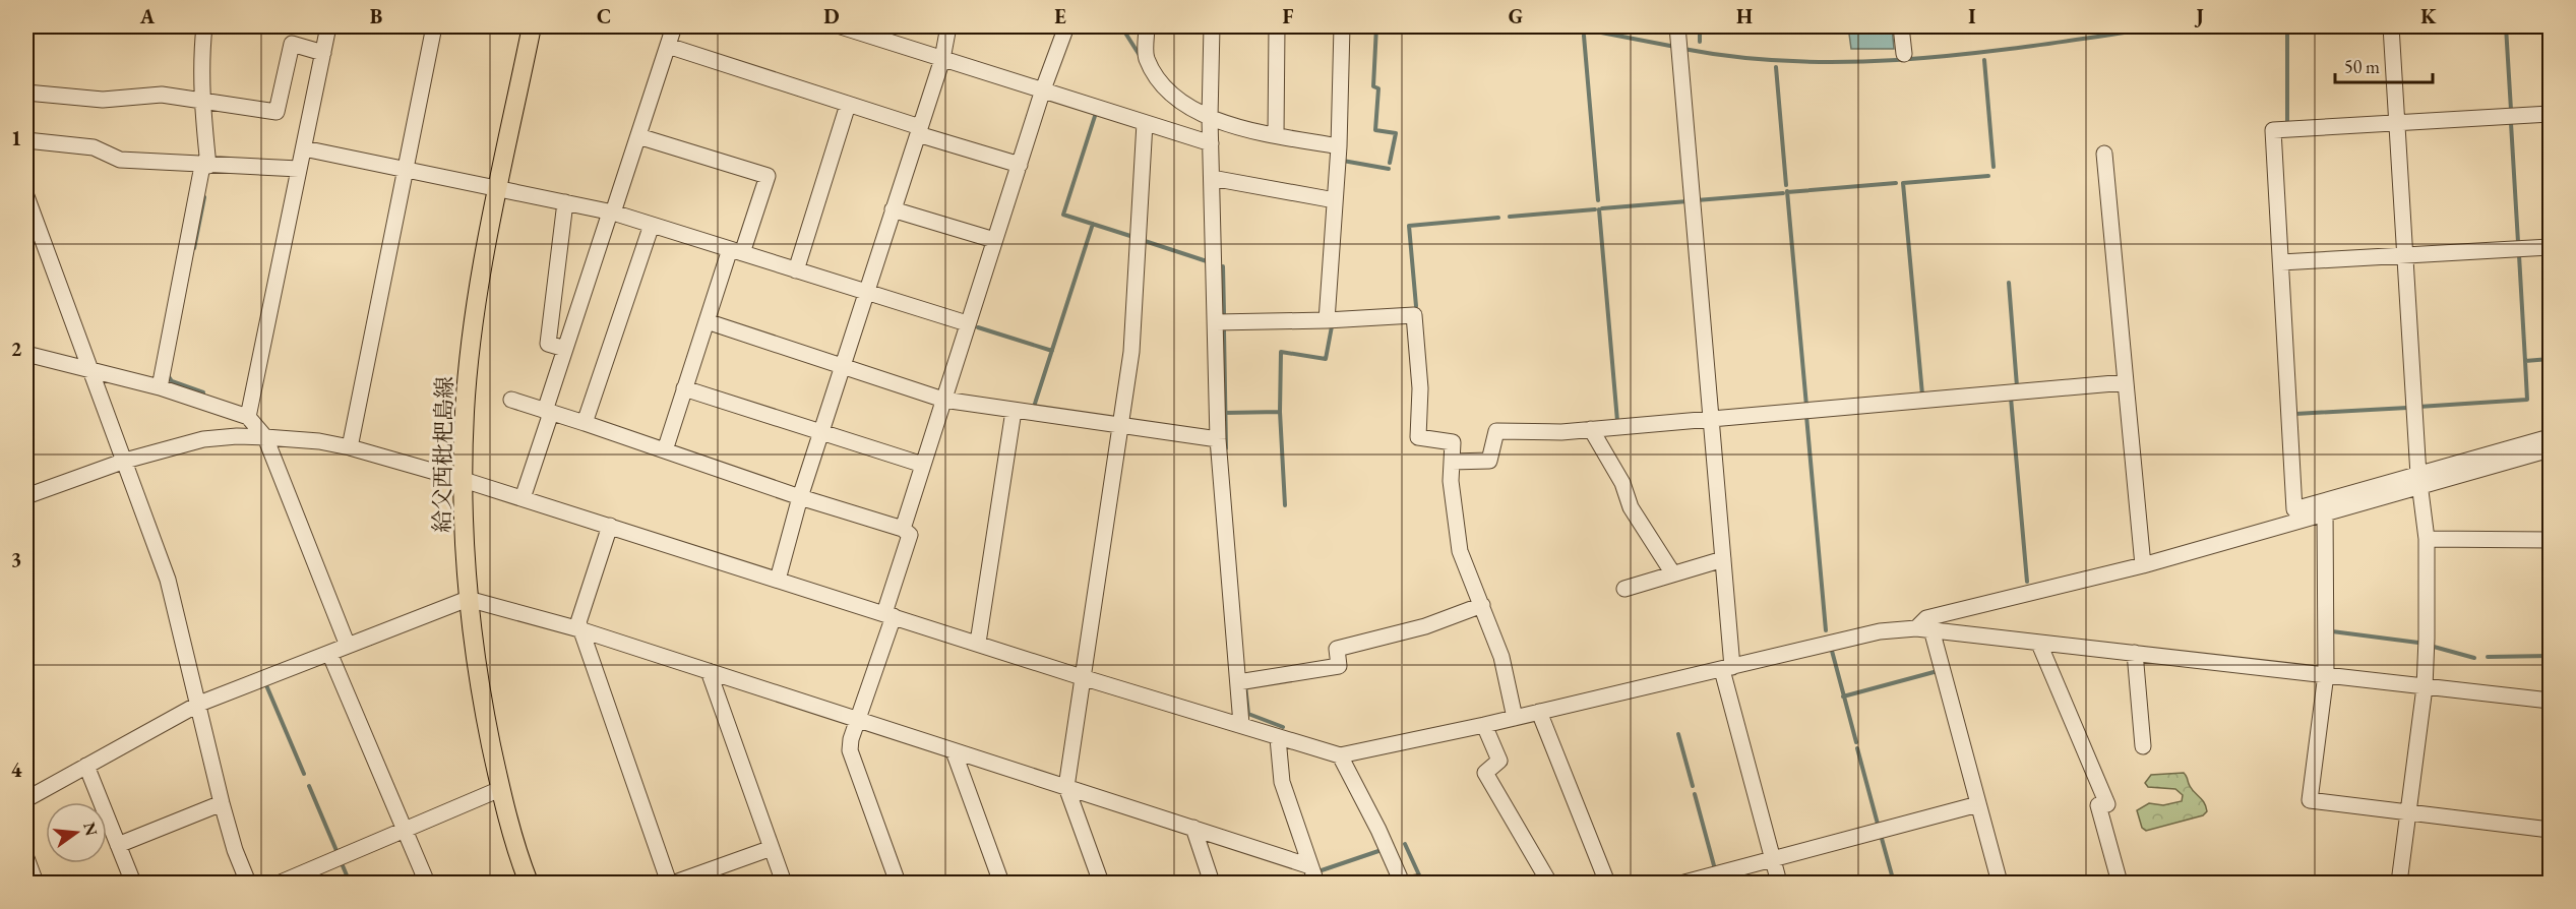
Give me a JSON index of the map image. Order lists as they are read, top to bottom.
{
  "streets": {
    "main road": ["給父西枇杷島線"]
  },
  "scale_bar": "50 m",
  "north": "right",
  "grid": {
    "columns": [
      "A",
      "B",
      "C",
      "D",
      "E",
      "F",
      "G",
      "H",
      "I",
      "J",
      "K"
    ],
    "rows": [
      "1",
      "2",
      "3",
      "4"
    ]
  }
}
